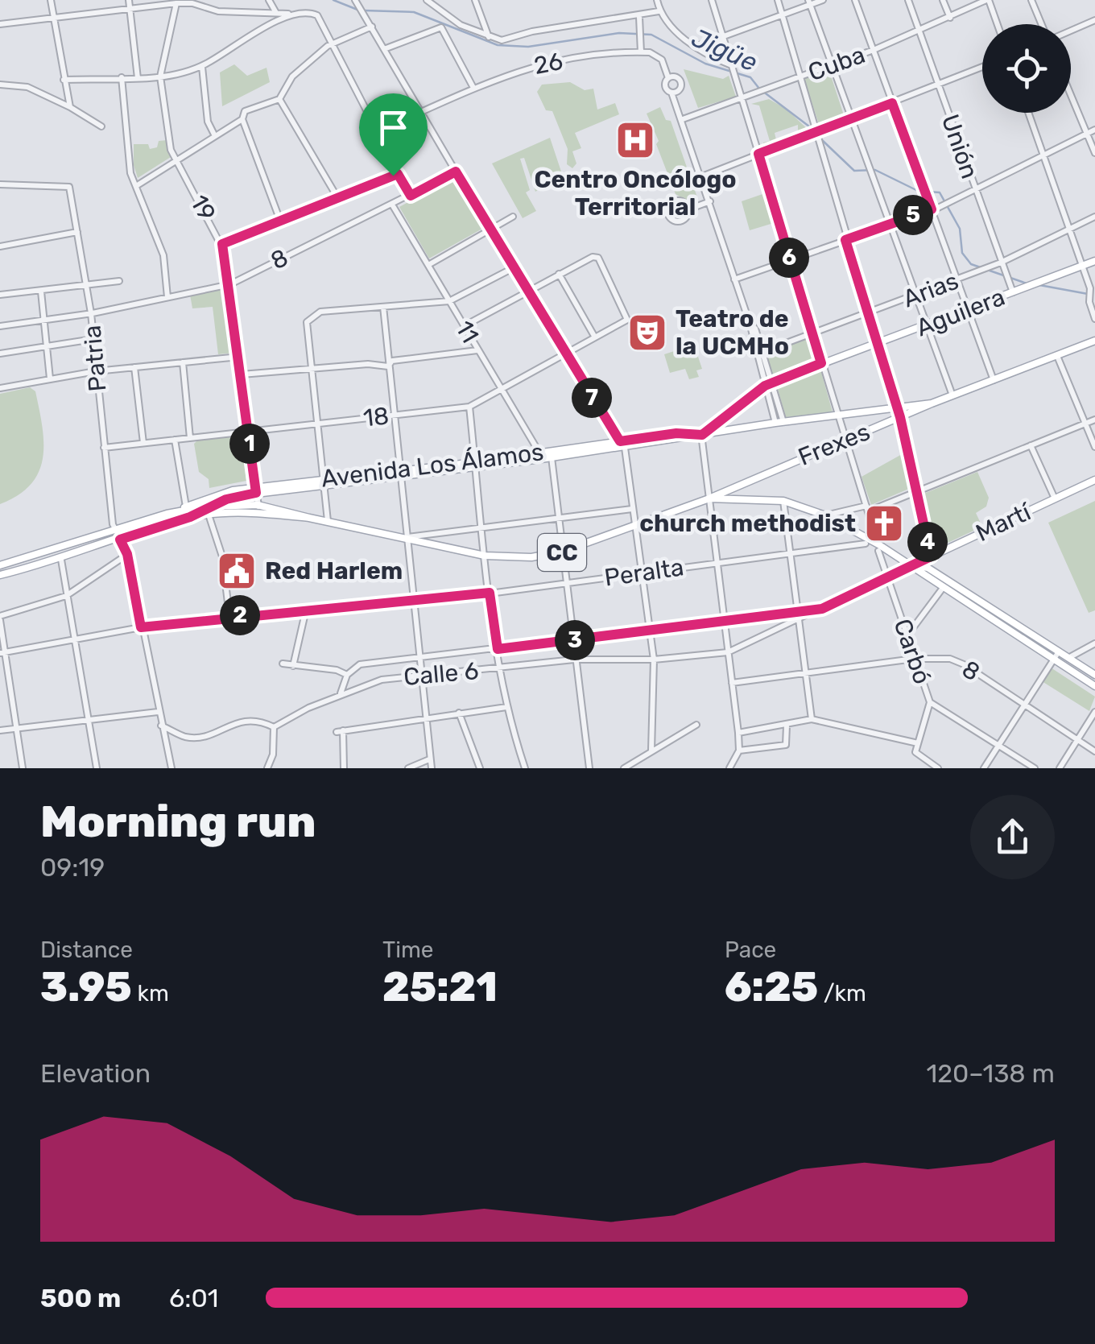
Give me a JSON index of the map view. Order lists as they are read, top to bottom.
{
  "streets": {
    "main road": [
      "Aguilera",
      "Frexes",
      "Avenida Los Álamos",
      "Martí",
      "CC"
    ],
    "street": [
      "26",
      "Cuba",
      "Unión",
      "19",
      "8",
      "Arias",
      "11",
      "Patria",
      "18",
      "Peralta",
      "Carbó",
      "Calle 6"
    ]
  },
  "crossings": [
    ["Cuba", "Unión"],
    ["Cuba", "Carbó"],
    ["Unión", "Arias"],
    ["Unión", "Aguilera"],
    ["19", "8"],
    ["19", "18"],
    ["19", "Avenida Los Álamos"],
    ["19", "CC"],
    ["8", "11"],
    ["8", "Patria"],
    ["8", "Carbó"],
    ["Arias", "Carbó"],
    ["Aguilera", "Avenida Los Álamos"],
    ["Aguilera", "Carbó"],
    ["11", "18"],
    ["11", "Avenida Los Álamos"],
    ["Patria", "18"],
    ["Patria", "CC"],
    ["Patria", "Peralta"],
    ["Frexes", "Avenida Los Álamos"],
    ["Frexes", "CC"],
    ["Frexes", "Carbó"],
    ["Avenida Los Álamos", "CC"],
    ["Avenida Los Álamos", "Carbó"],
    ["Martí", "CC"],
    ["CC", "Carbó"]
  ],
  "water": ["Jigüe"],
  "places": {
    "hospital": ["Centro Oncólogo Territorial"],
    "theatre": ["Teatro de la UCMHo"],
    "church": ["church methodist"],
    "public building": ["Red Harlem"]
  },
  "page": {
    "pins": [
      "5",
      "6",
      "7",
      "1",
      "4",
      "2",
      "3"
    ],
    "heading": ["Morning run", "09:19"],
    "stats": [
      ["Distance", "3.95 km"],
      ["Time", "25:21"],
      ["Pace", "6:25 /km"]
    ],
    "chart": ["Elevation", "120–138 m"],
    "list": [
      {
        "name": "500 m",
        "note": "6:01"
      }
    ]
  }
}
